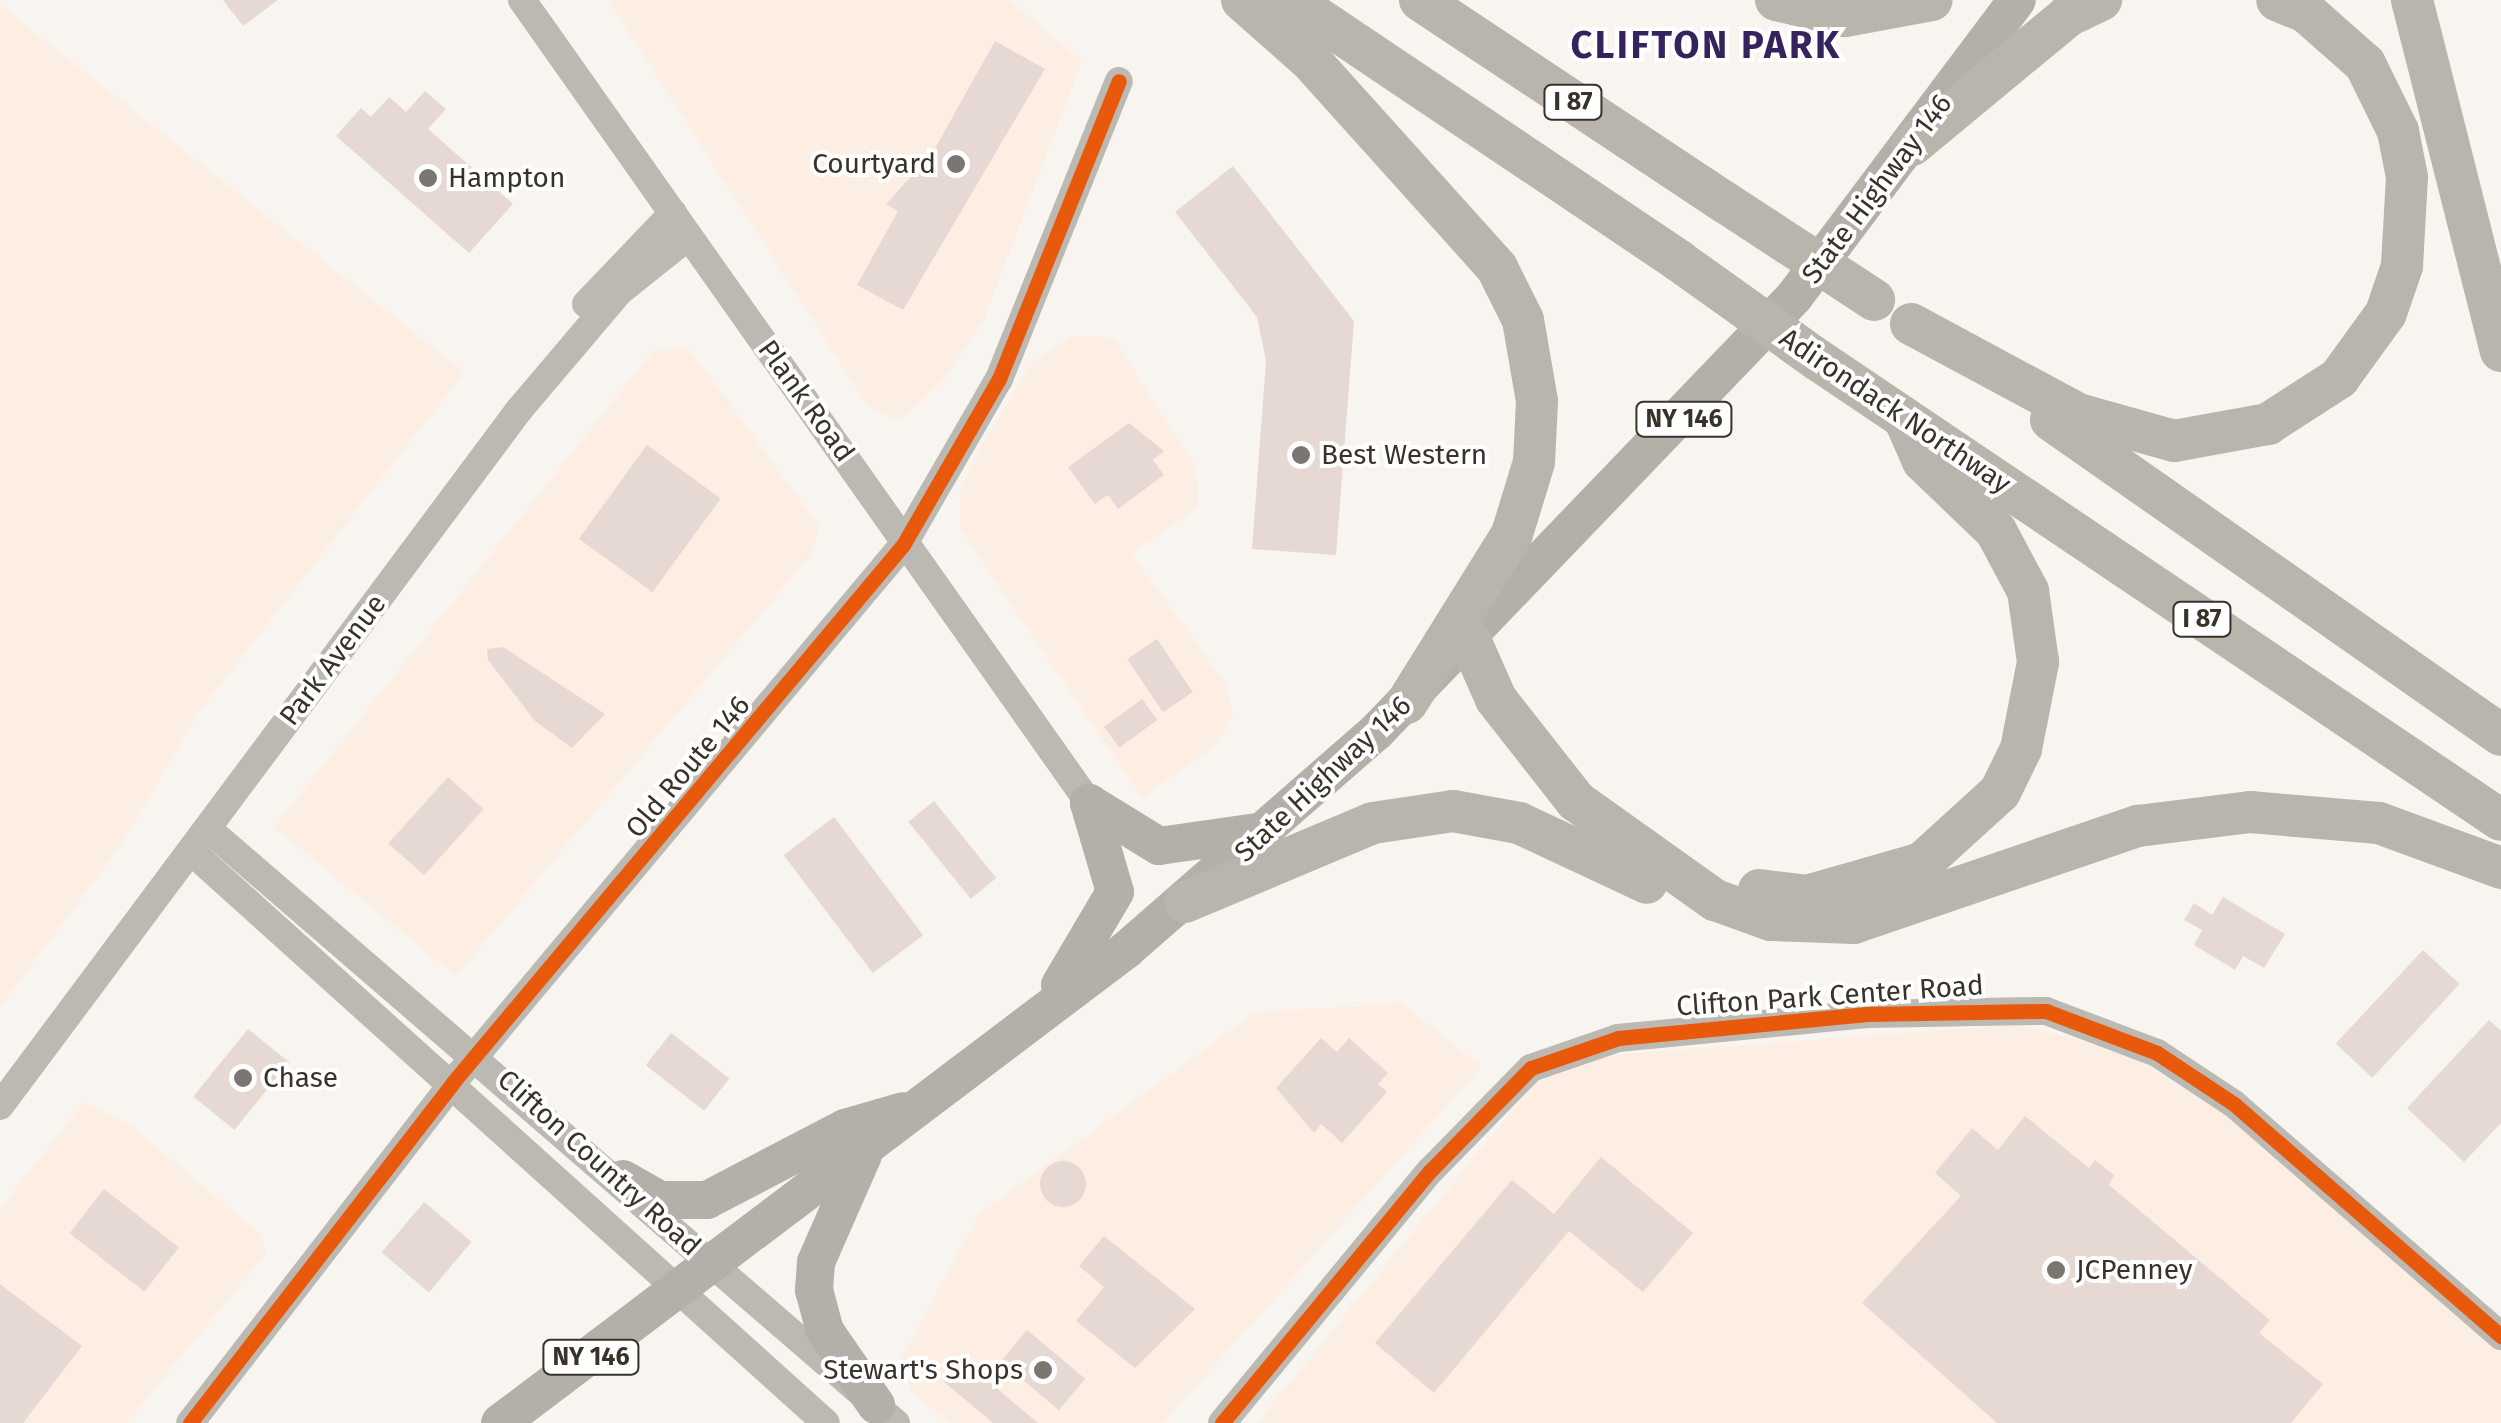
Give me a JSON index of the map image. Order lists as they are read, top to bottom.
{
  "streets": {
    "highway": ["I 87", "Adirondack Northway"],
    "main road": ["State Highway 146", "NY 146"],
    "street": [
      "Plank Road",
      "Park Avenue",
      "Old Route 146",
      "Clifton Park Center Road",
      "Clifton Country Road"
    ]
  },
  "crossings": [
    ["State Highway 146", "Clifton Country Road"],
    ["Plank Road", "Park Avenue"],
    ["Plank Road", "Old Route 146"],
    ["Park Avenue", "Clifton Country Road"],
    ["Old Route 146", "Clifton Country Road"]
  ],
  "districts": ["CLIFTON PARK"],
  "places": [
    "Courtyard",
    "Hampton",
    "Best Western",
    "Chase",
    "JCPenney",
    "Stewart's Shops"
  ]
}
